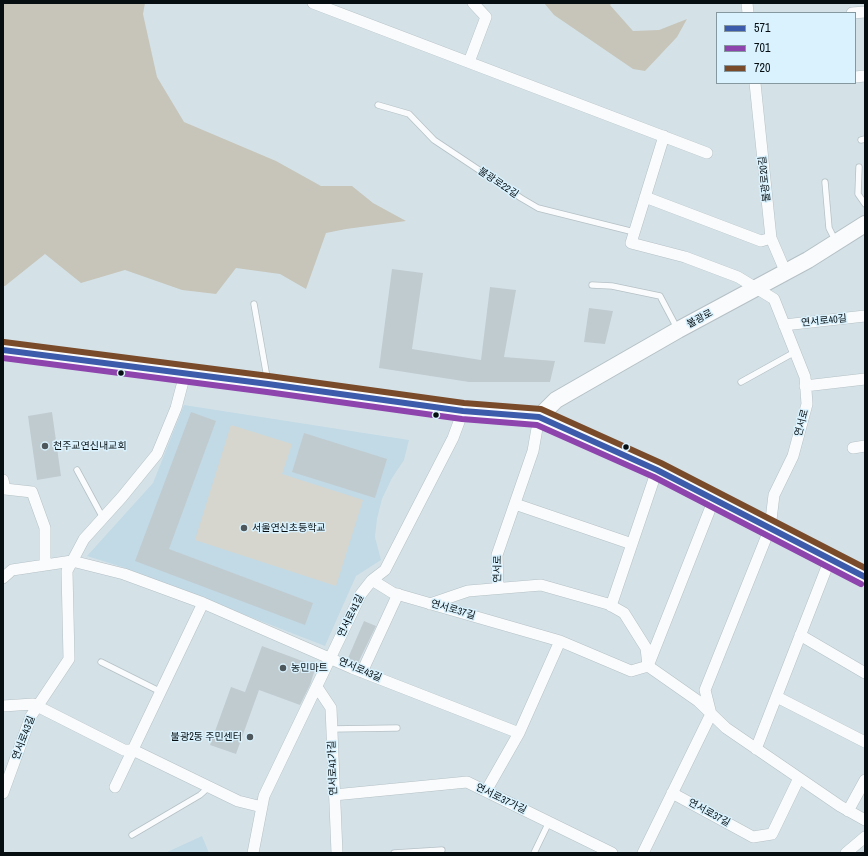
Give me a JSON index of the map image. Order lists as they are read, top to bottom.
{
  "streets": {
    "main road": ["불광로"],
    "street": [
      "불광로20길",
      "연서로40길",
      "연서로",
      "연서로37길",
      "연서로41길",
      "연서로43길",
      "연서로41가길",
      "연서로37가길"
    ],
    "lane": ["불광로22길"]
  },
  "crossings": [
    ["불광로20길", "불광로"],
    ["불광로", "연서로"],
    ["연서로40길", "연서로"],
    ["연서로37길", "연서로41길"],
    ["연서로41길", "연서로43길"],
    ["연서로41길", "연서로41가길"],
    ["연서로41가길", "연서로37가길"]
  ],
  "places": [
    "천주교연신내교회",
    "서울연신초등학교",
    "농민마트",
    "불광2동 주민센터"
  ],
  "lines": ["transit line 720", "transit line 571", "transit line 701"],
  "legend": ["571", "701", "720"]
}
